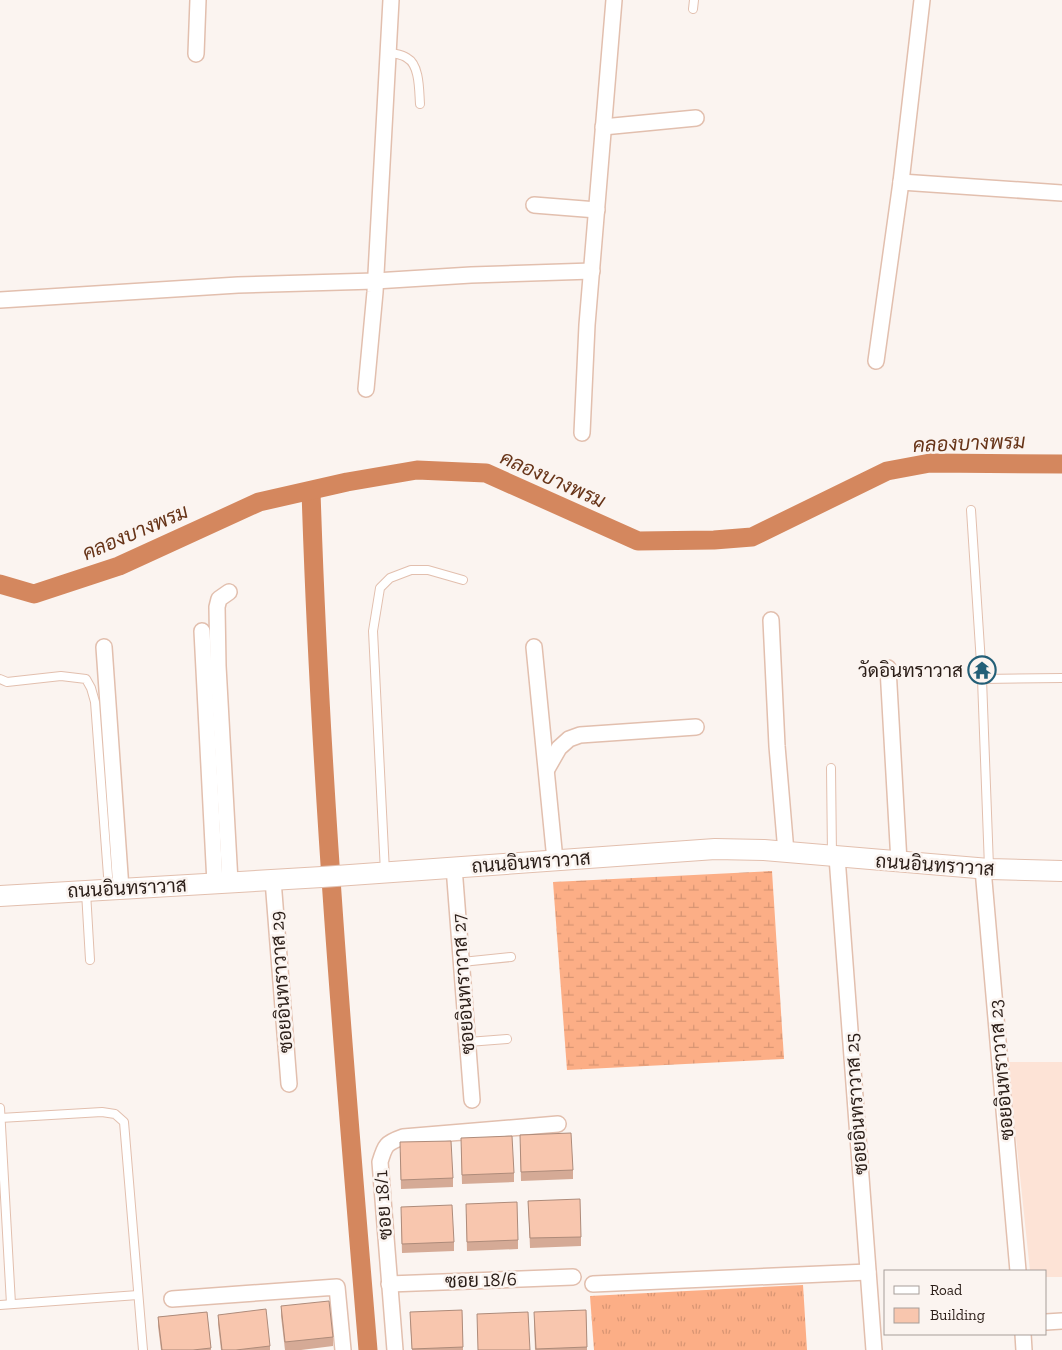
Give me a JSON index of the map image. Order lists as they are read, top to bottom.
{
  "streets": {
    "street": [
      "ถนนอินทราวาส",
      "ซอยอินทราวาส 29",
      "ซอยอินทราวาส 27",
      "ซอยอินทราวาส 23",
      "ซอยอินทราวาส 25",
      "ซอย 18/1",
      "ซอย 18/6"
    ]
  },
  "crossings": [
    ["ถนนอินทราวาส", "ซอยอินทราวาส 29"],
    ["ถนนอินทราวาส", "ซอยอินทราวาส 27"],
    ["ถนนอินทราวาส", "ซอยอินทราวาส 23"],
    ["ถนนอินทราวาส", "ซอยอินทราวาส 25"],
    ["ซอย 18/1", "ซอย 18/6"]
  ],
  "water": ["คลองบางพรม"],
  "places": {
    "temple": ["วัดอินทราวาส"]
  },
  "legend": ["Road", "Building"]
}
